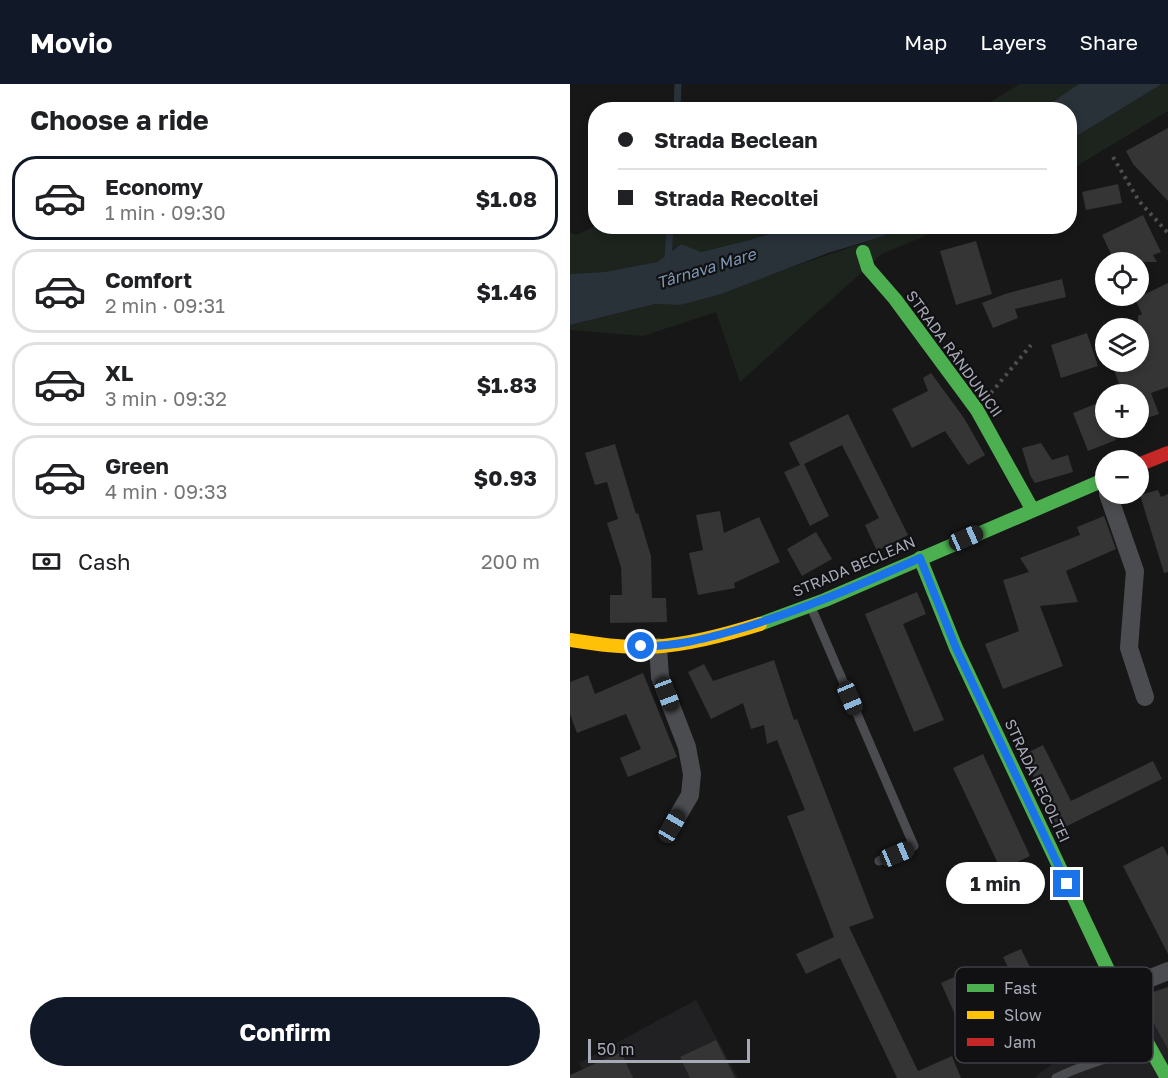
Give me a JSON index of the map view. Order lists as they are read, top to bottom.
{
  "streets": {
    "street": ["STRADA RÂNDUNICII", "STRADA BECLEAN", "STRADA RECOLTEI"]
  },
  "crossings": [
    ["STRADA RÂNDUNICII", "STRADA BECLEAN"],
    ["STRADA BECLEAN", "STRADA RECOLTEI"]
  ],
  "water": ["Târnava Mare"],
  "legend": ["Fast", "Slow", "Jam"],
  "scale_bar": "50 m",
  "page": {
    "header": "Movio",
    "nav": ["Map", "Layers", "Share"],
    "heading": "Choose a ride",
    "banner": ["Strada Beclean", "Strada Recoltei"],
    "list": [
      {
        "name": "Economy",
        "note": "1 min · 09:30",
        "value": "$1.08"
      },
      {
        "name": "Comfort",
        "note": "2 min · 09:31",
        "value": "$1.46"
      },
      {
        "name": "XL",
        "note": "3 min · 09:32",
        "value": "$1.83"
      },
      {
        "name": "Green",
        "note": "4 min · 09:33",
        "value": "$0.93"
      }
    ],
    "map_buttons": ["+", "−"],
    "pay": ["Cash", "200 m"],
    "bubble": "1 min",
    "buttons": "Confirm",
    "scale": "50 m"
  }
}
